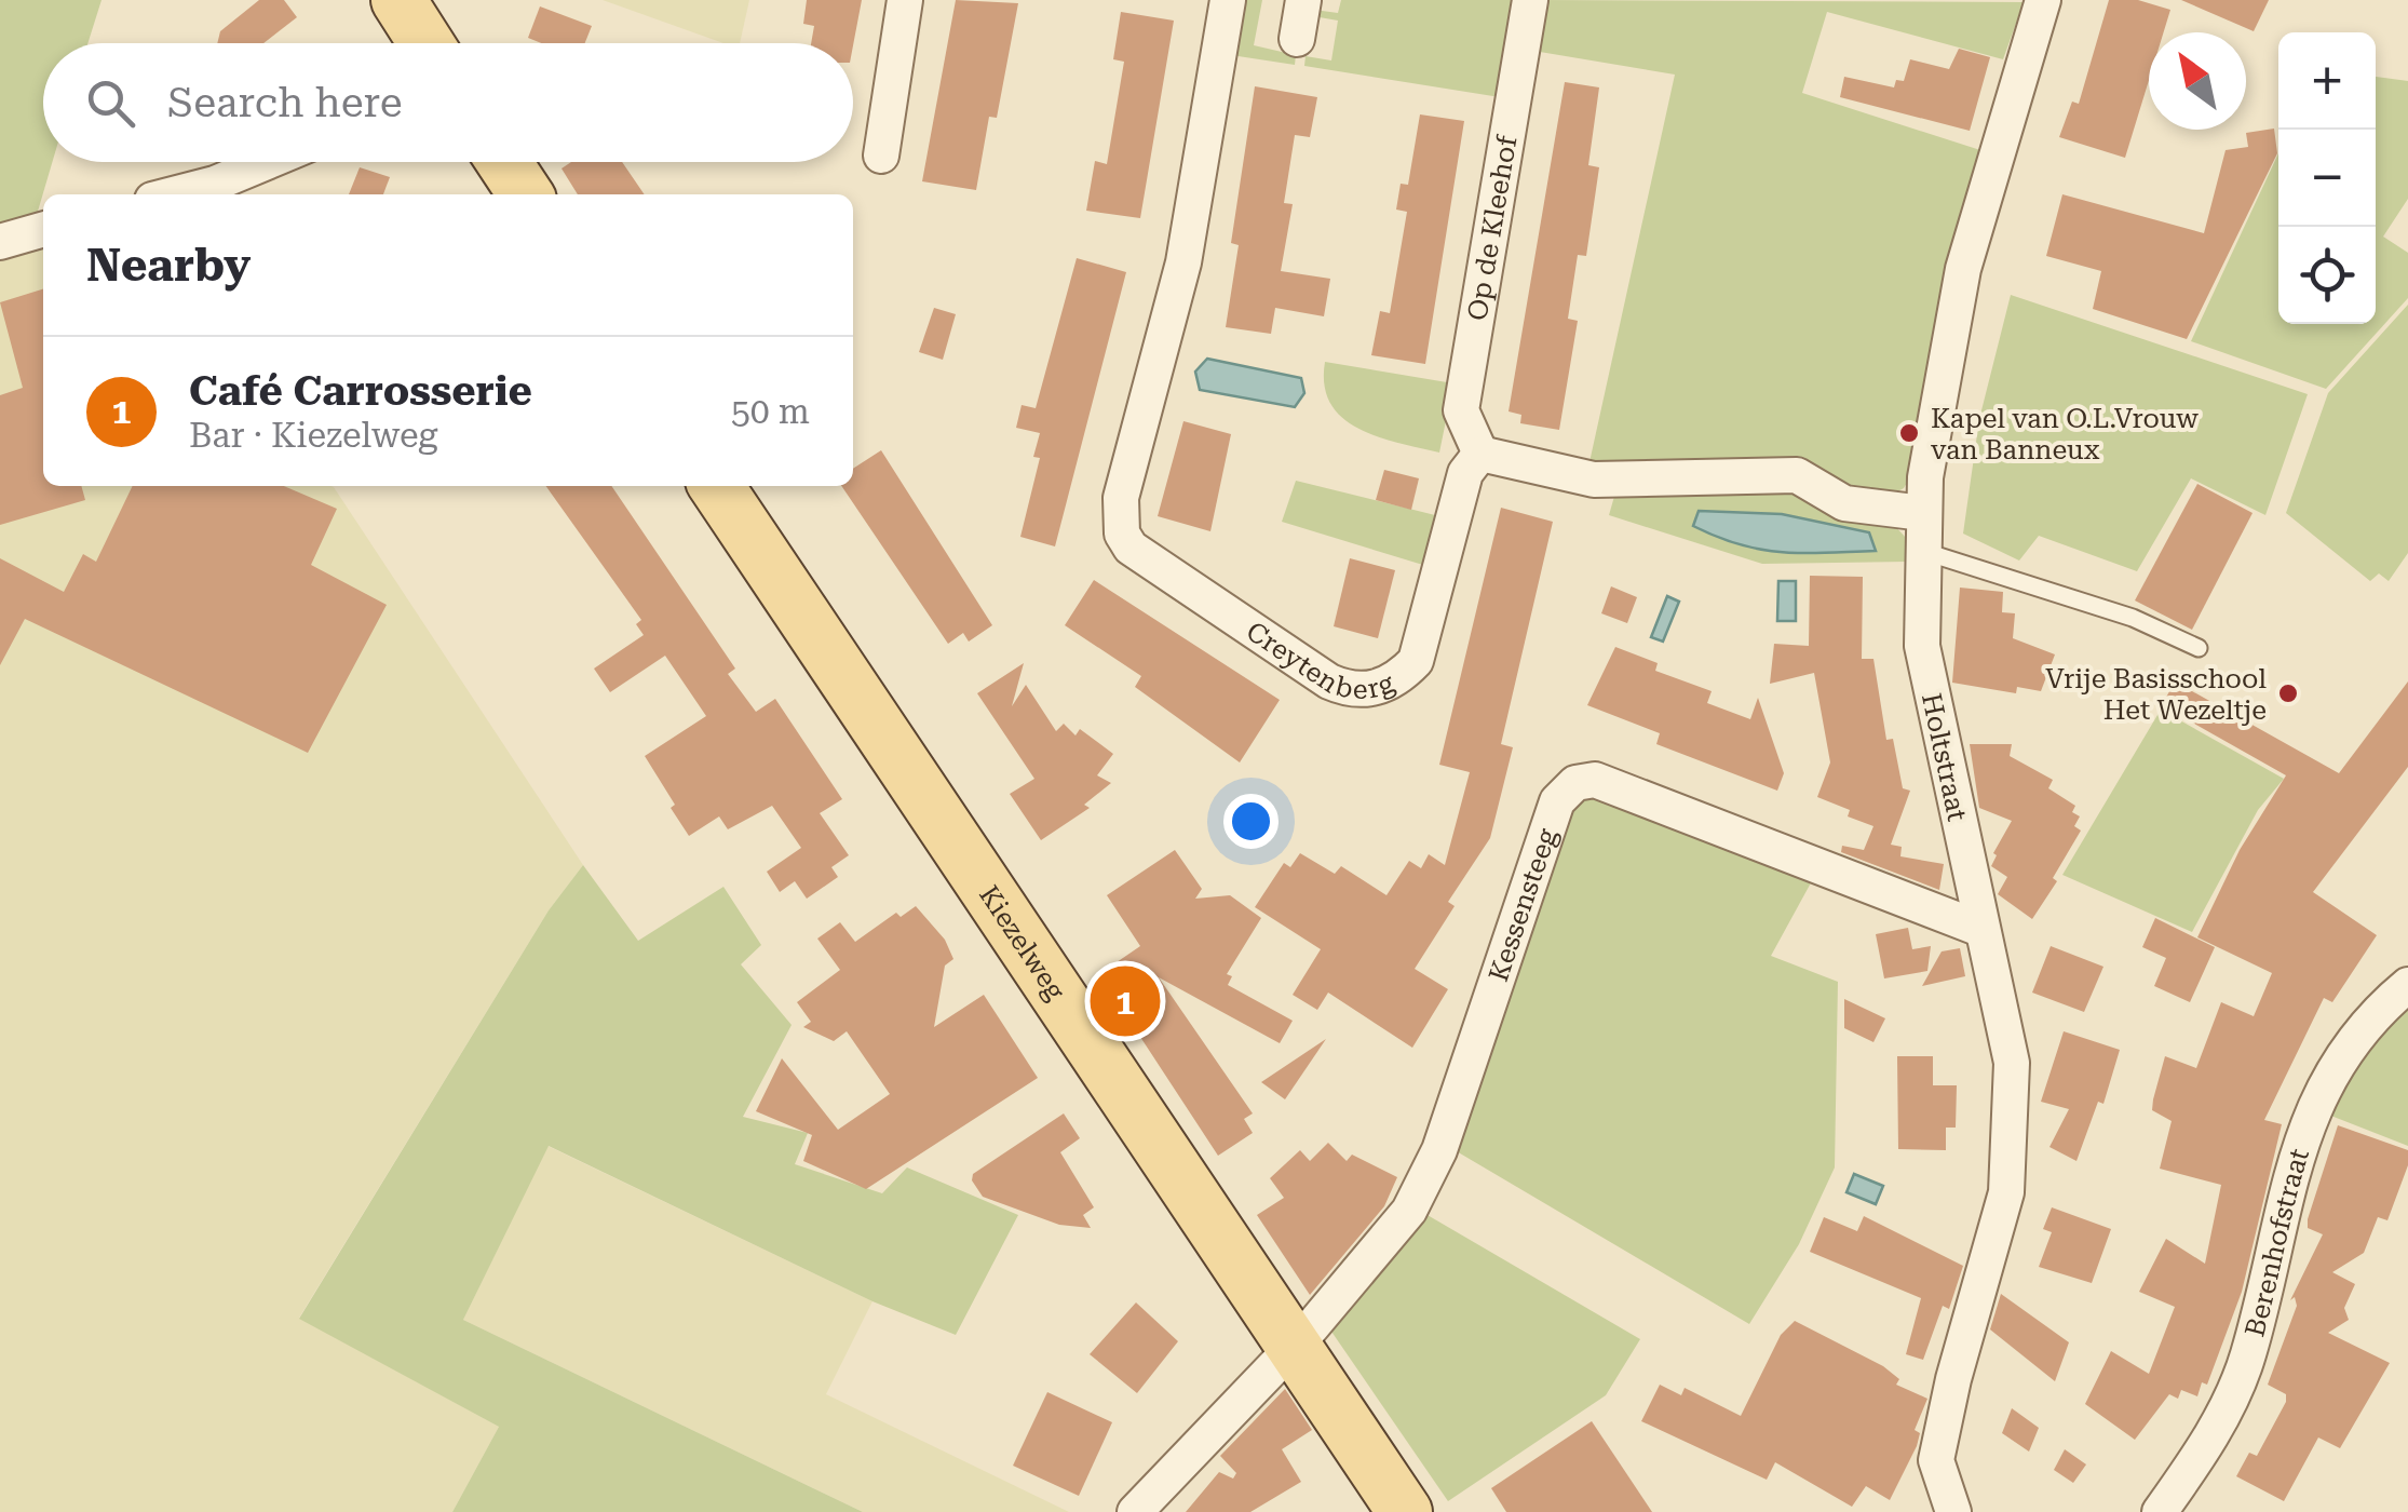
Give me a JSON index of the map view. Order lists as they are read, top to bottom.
{
  "streets": {
    "main road": ["Kiezelweg"],
    "street": [
      "Op de Kleehof",
      "Creytenberg",
      "Holtstraat",
      "Kessensteeg",
      "Berenhofstraat"
    ]
  },
  "crossings": [
    ["Op de Kleehof", "Creytenberg"],
    ["Holtstraat", "Kessensteeg"],
    ["Kessensteeg", "Kiezelweg"]
  ],
  "places": ["Kapel van O.L.Vrouw van Banneux", "Vrije Basisschool Het Wezeltje"],
  "north": "top left",
  "page": {
    "map_buttons": ["+", "−"],
    "search": "Search here",
    "heading": "Nearby",
    "list": [
      {
        "mark": "1",
        "name": "Café Carrosserie",
        "note": "Bar · Kiezelweg",
        "value": "50 m"
      }
    ],
    "pins": "1"
  }
}
